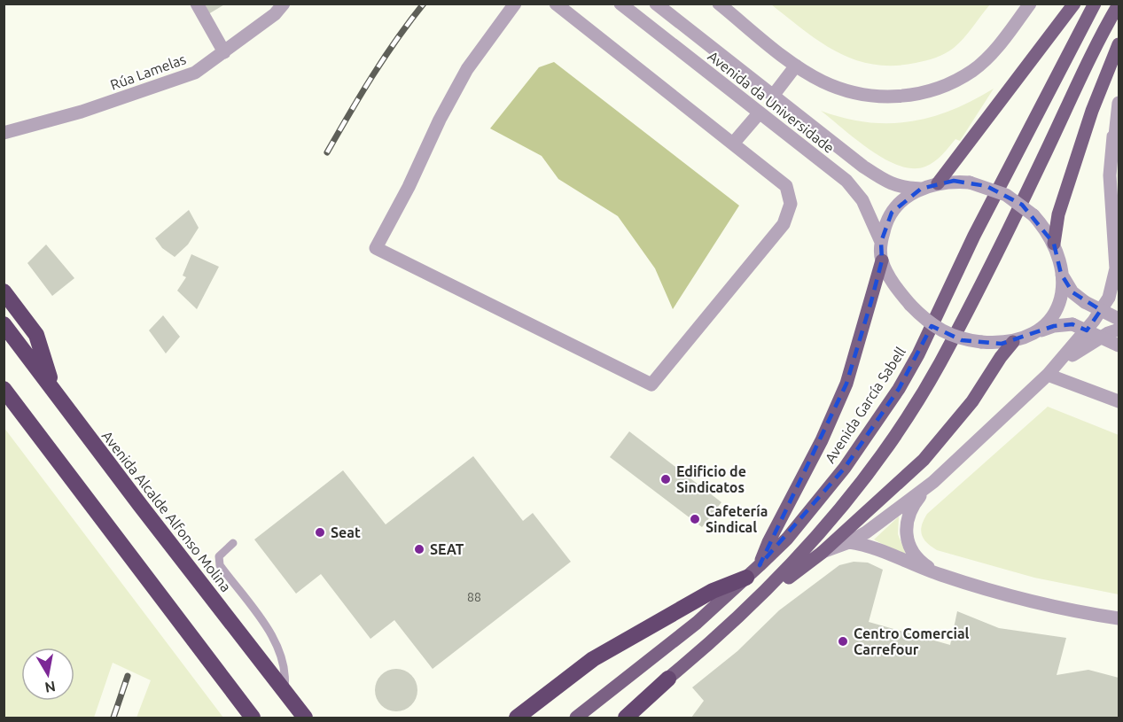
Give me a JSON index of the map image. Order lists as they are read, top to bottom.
{
  "streets": {
    "highway": ["Avenida Alcalde Alfonso Molina"],
    "main road": ["Avenida García Sabell"],
    "street": ["Rúa Lamelas", "Avenida da Universidade"]
  },
  "places": [
    "Edificio de Sindicatos",
    "Cafetería Sindical",
    "Seat",
    "SEAT",
    "Centro Comercial Carrefour"
  ],
  "house_numbers": ["88"],
  "north": "bottom"
}
